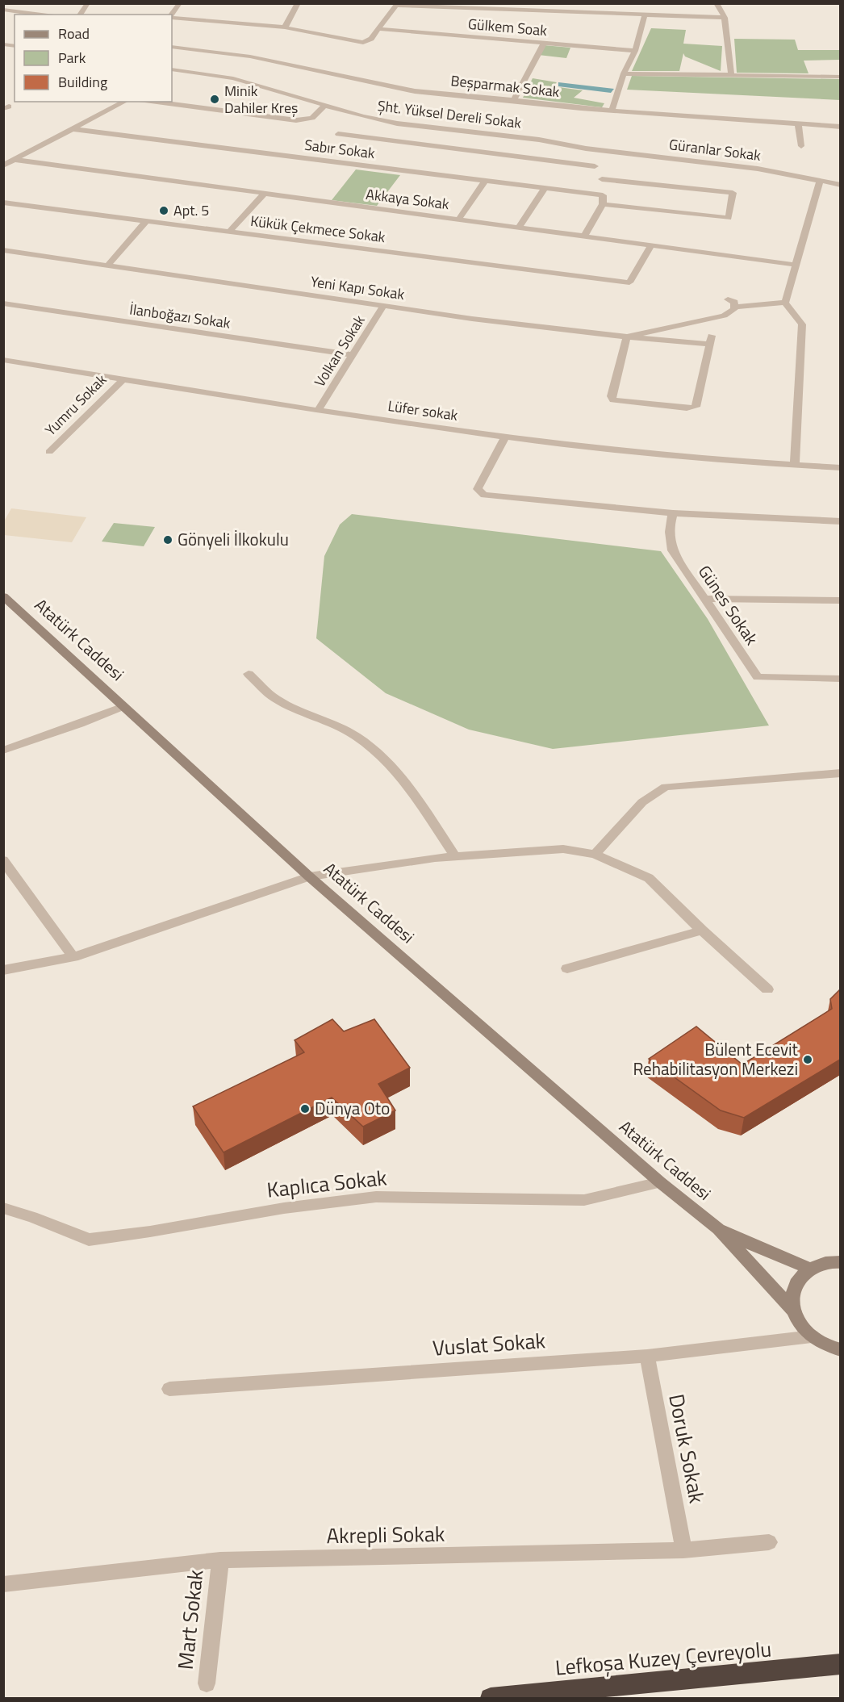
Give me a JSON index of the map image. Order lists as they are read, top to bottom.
{
  "streets": {
    "highway": ["Lefkoşa Kuzey Çevreyolu"],
    "main road": ["Atatürk Caddesi"],
    "street": [
      "Gülkem Soak",
      "Beşparmak Sokak",
      "Şht. Yüksel Dereli Sokak",
      "Sabır Sokak",
      "Güranlar Sokak",
      "Akkaya Sokak",
      "Kükük Çekmece Sokak",
      "Yeni Kapı Sokak",
      "İlanboğazı Sokak",
      "Volkan Sokak",
      "Yumru Sokak",
      "Lüfer sokak",
      "Günes Sokak",
      "Kaplıca Sokak",
      "Vuslat Sokak",
      "Doruk Sokak",
      "Akrepli Sokak",
      "Mart Sokak"
    ]
  },
  "crossings": [
    ["Şht. Yüksel Dereli Sokak", "Güranlar Sokak"],
    ["Akkaya Sokak", "Kükük Çekmece Sokak"],
    ["Yeni Kapı Sokak", "Volkan Sokak"],
    ["İlanboğazı Sokak", "Volkan Sokak"],
    ["Volkan Sokak", "Lüfer sokak"],
    ["Yumru Sokak", "Lüfer sokak"],
    ["Atatürk Caddesi", "Kaplıca Sokak"],
    ["Atatürk Caddesi", "Vuslat Sokak"],
    ["Vuslat Sokak", "Doruk Sokak"],
    ["Doruk Sokak", "Akrepli Sokak"],
    ["Akrepli Sokak", "Mart Sokak"]
  ],
  "places": [
    "Minik Dahiler Kreş",
    "Apt. 5",
    "Gönyeli İlkokulu",
    "Bülent Ecevit Rehabilitasyon Merkezi",
    "Dünya Oto"
  ],
  "legend": ["Road", "Park", "Building"]
}
